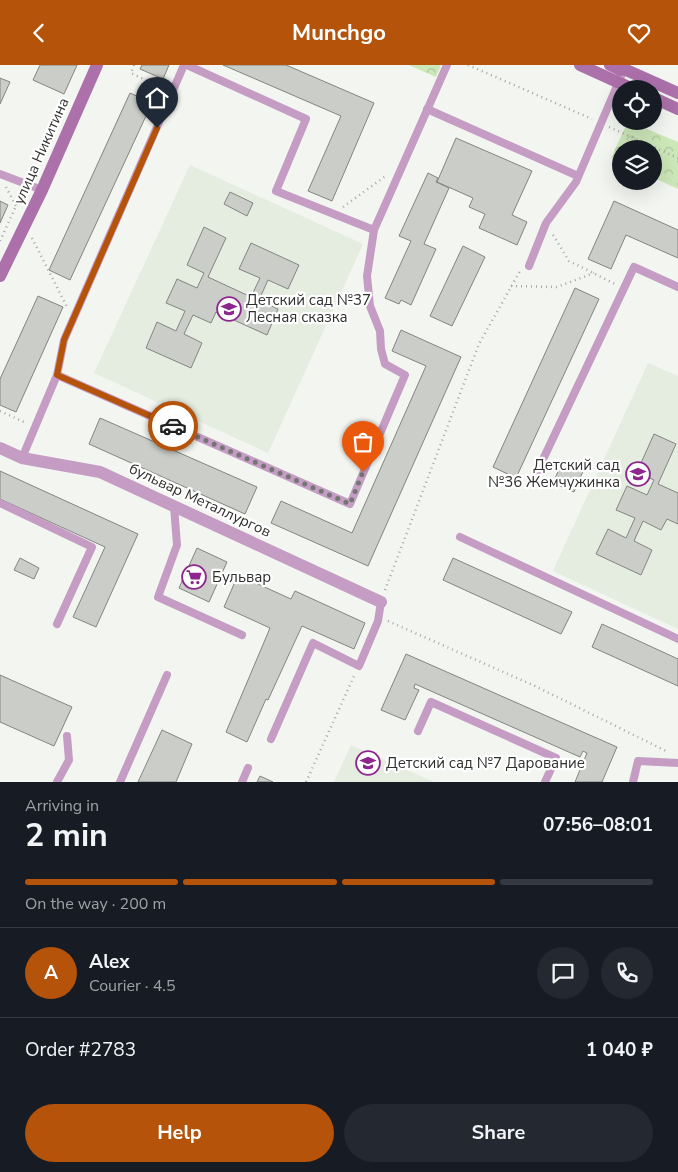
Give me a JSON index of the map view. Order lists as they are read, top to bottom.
{
  "streets": {
    "street": ["улица Никитина", "бульвар Металлургов"]
  },
  "places": {
    "school or university": ["Детский сад №37 Лесная сказка", "Детский сад №36 Жемчужинка", "Детский сад №7 Дарование"],
    "supermarket": ["Бульвар"]
  },
  "page": {
    "header": "Munchgo",
    "heading": ["2 min", "Arriving in", "07:56–08:01"],
    "panel": [
      "Alex",
      "Courier · 4.5",
      "Order #2783",
      "1 040 ₽"
    ],
    "bar": "On the way · 200 m",
    "round": "A",
    "buttons": ["Help", "Share"]
  }
}
